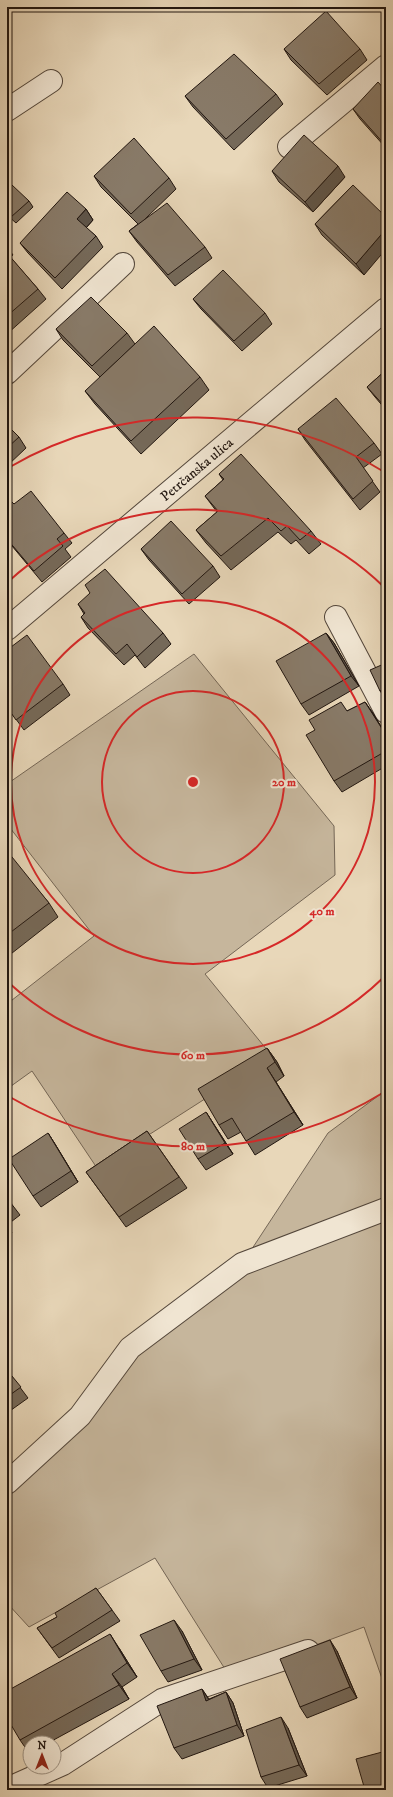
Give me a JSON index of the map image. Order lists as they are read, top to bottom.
{
  "streets": {
    "street": ["Petrčanska ulica"]
  },
  "north": "top",
  "rings": [
    "20 m",
    "40 m",
    "60 m",
    "80 m"
  ]
}
